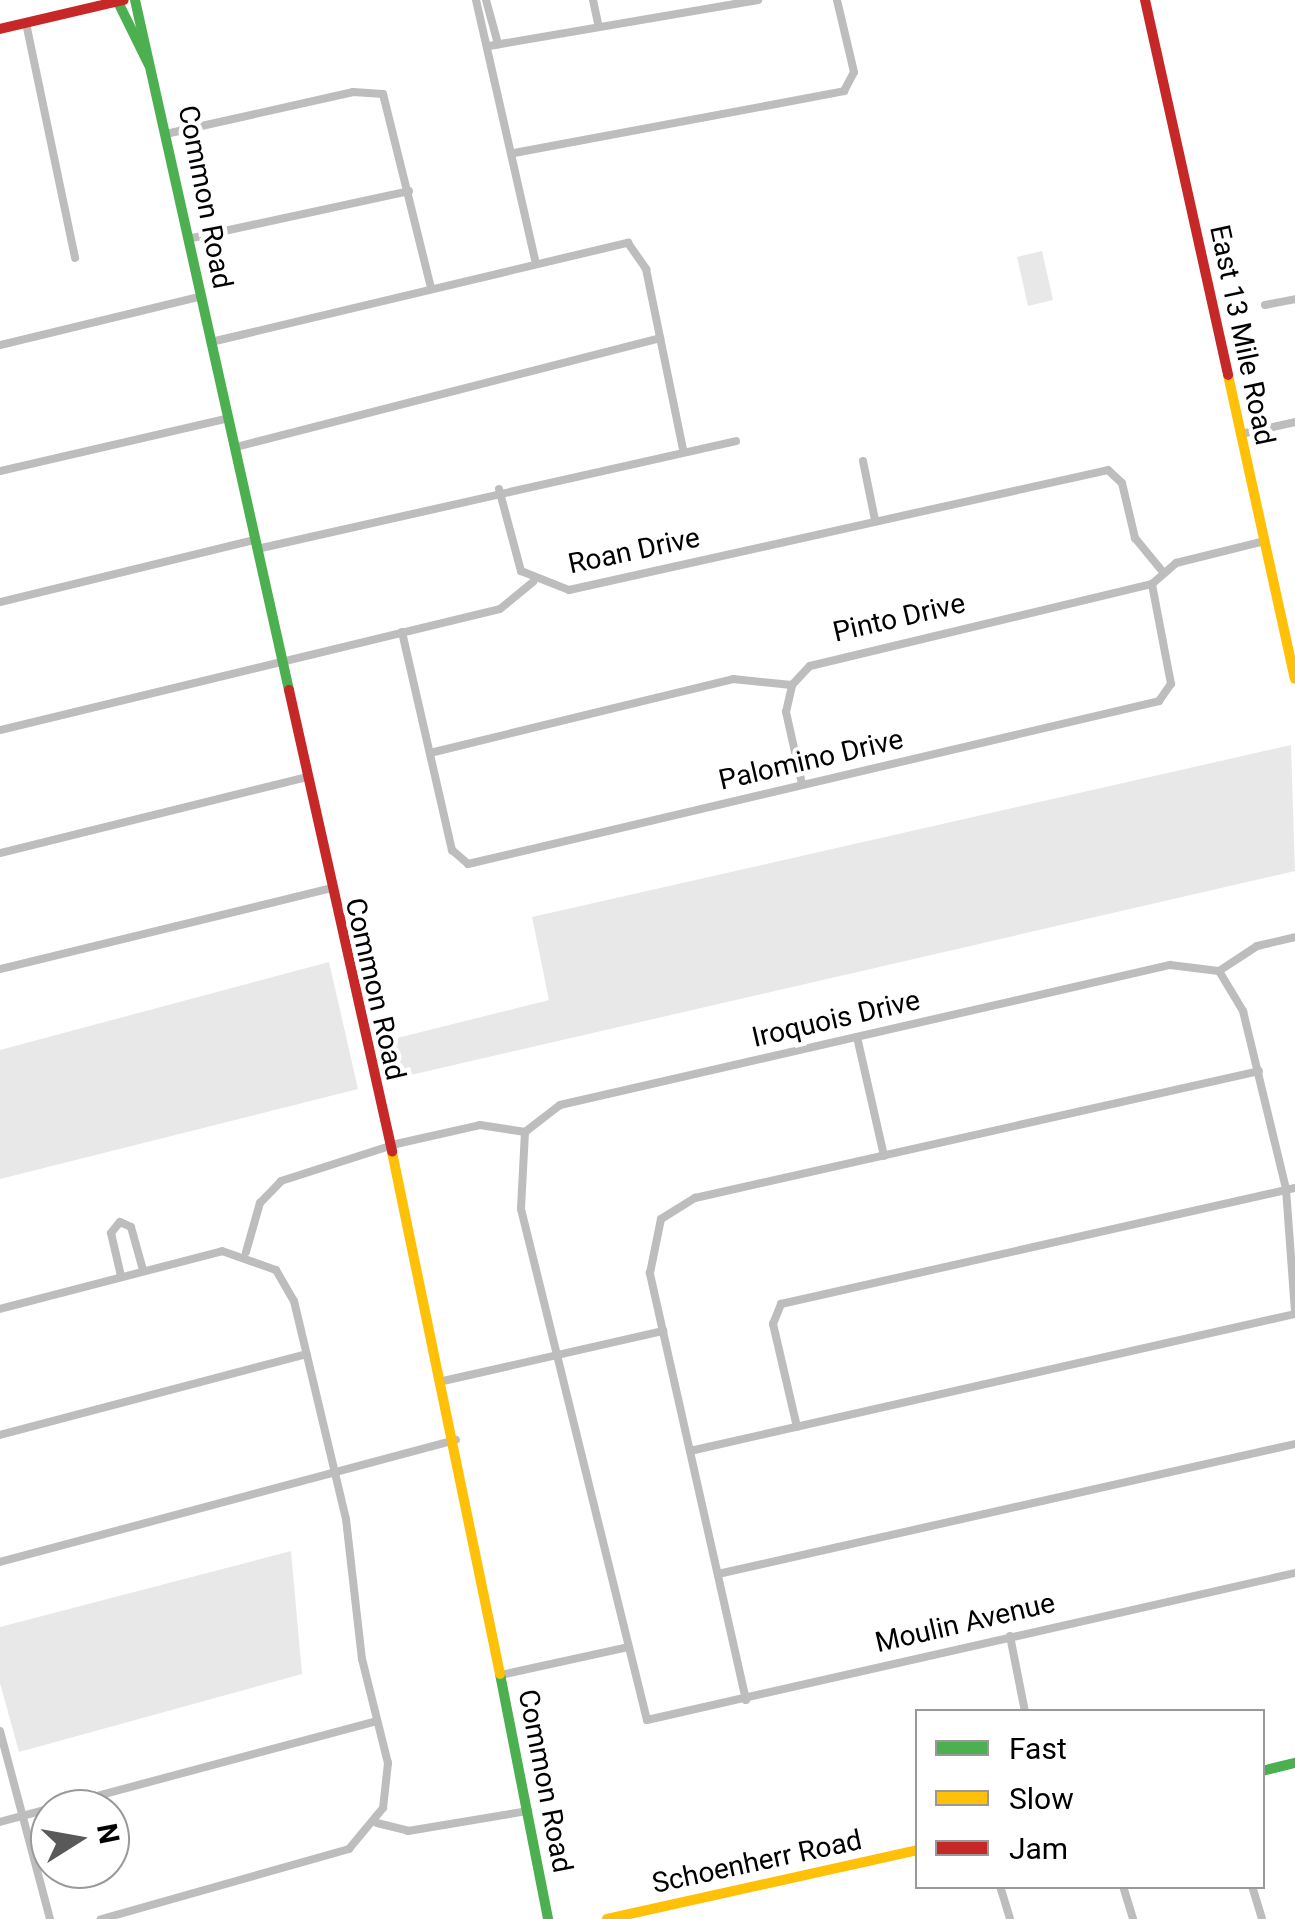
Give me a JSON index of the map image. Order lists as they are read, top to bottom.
{
  "streets": {
    "street": [
      "Common Road",
      "East 13 Mile Road",
      "Roan Drive",
      "Pinto Drive",
      "Palomino Drive",
      "Iroquois Drive",
      "Moulin Avenue",
      "Schoenherr Road"
    ]
  },
  "crossings": [
    ["Common Road", "Roan Drive"],
    ["Pinto Drive", "Palomino Drive"]
  ],
  "legend": ["Fast", "Slow", "Jam"],
  "north": "right"
}
